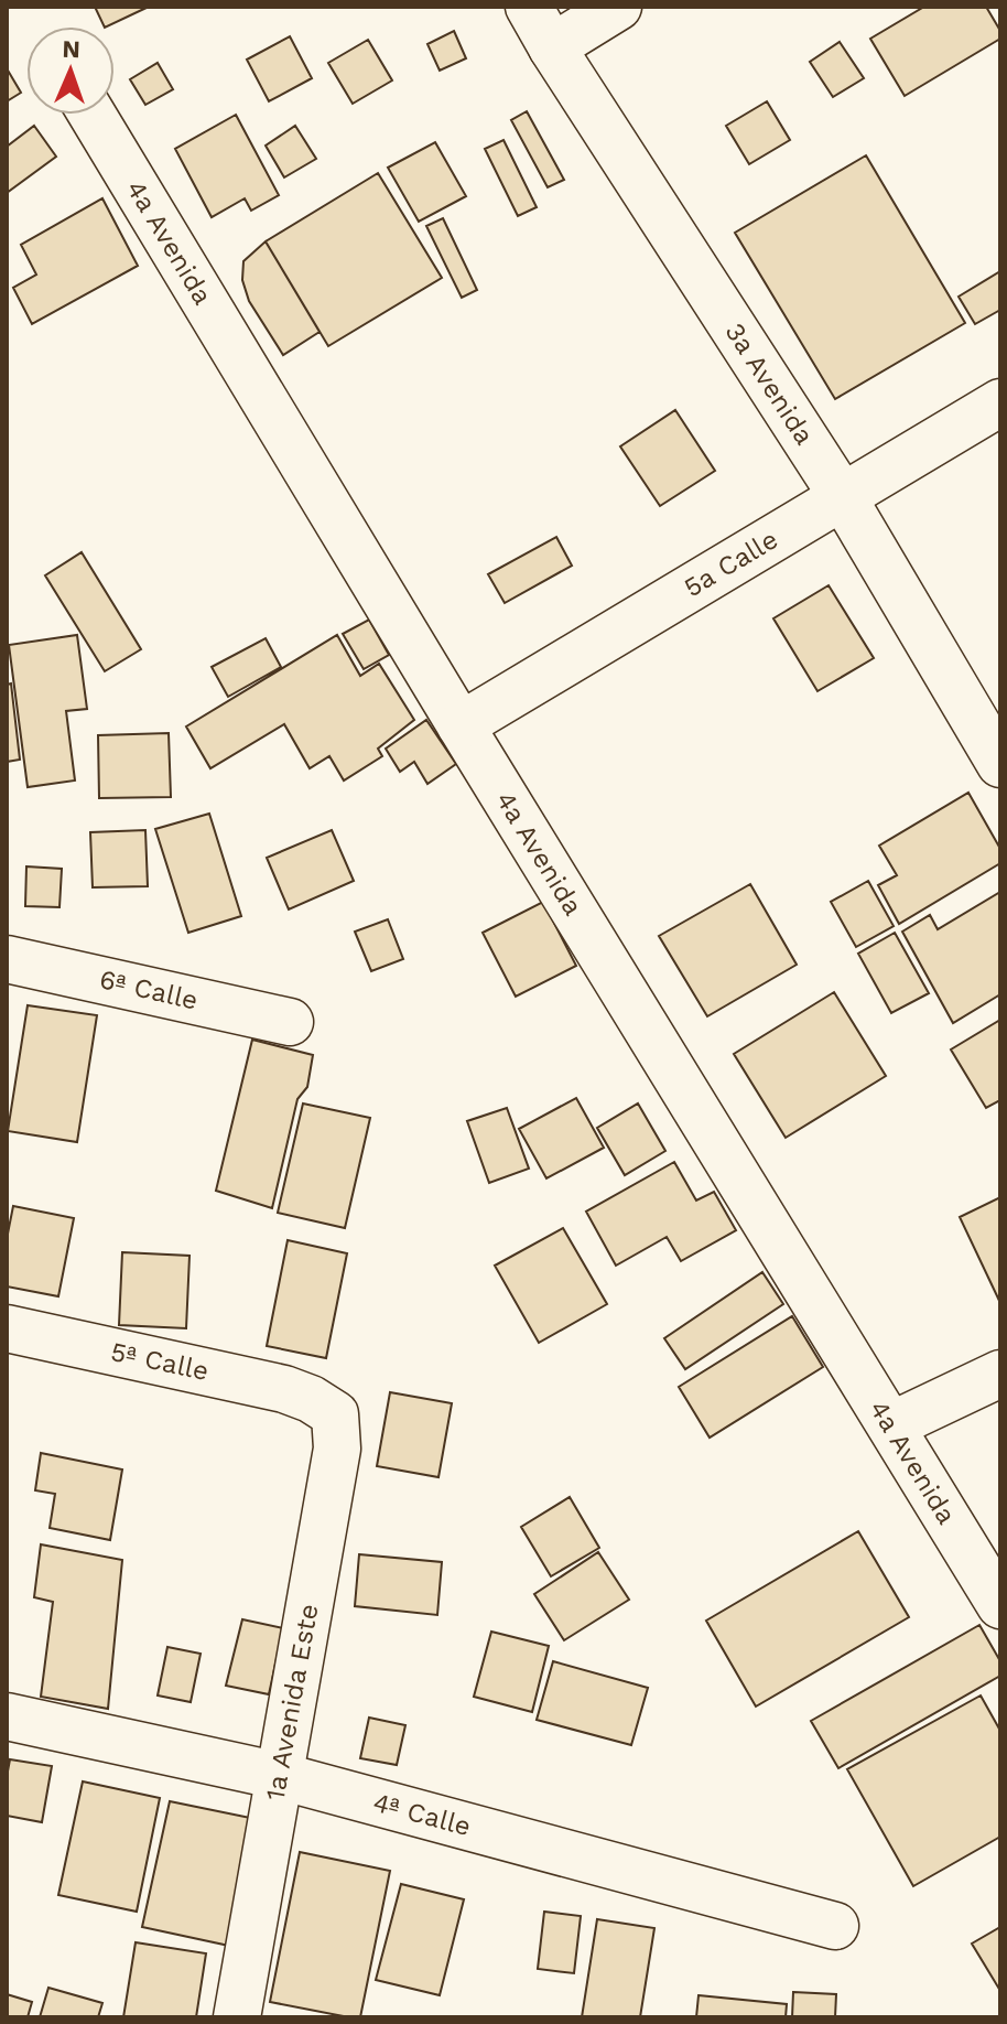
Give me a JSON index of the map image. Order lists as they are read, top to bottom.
{
  "streets": {
    "street": [
      "4a Avenida",
      "3a Avenida",
      "5a Calle",
      "6ª Calle",
      "5ª Calle",
      "1a Avenida Este",
      "4ª Calle"
    ]
  },
  "crossings": [
    ["4a Avenida", "5a Calle"],
    ["3a Avenida", "5a Calle"],
    ["5ª Calle", "1a Avenida Este"],
    ["1a Avenida Este", "4ª Calle"]
  ],
  "north": "top"
}
